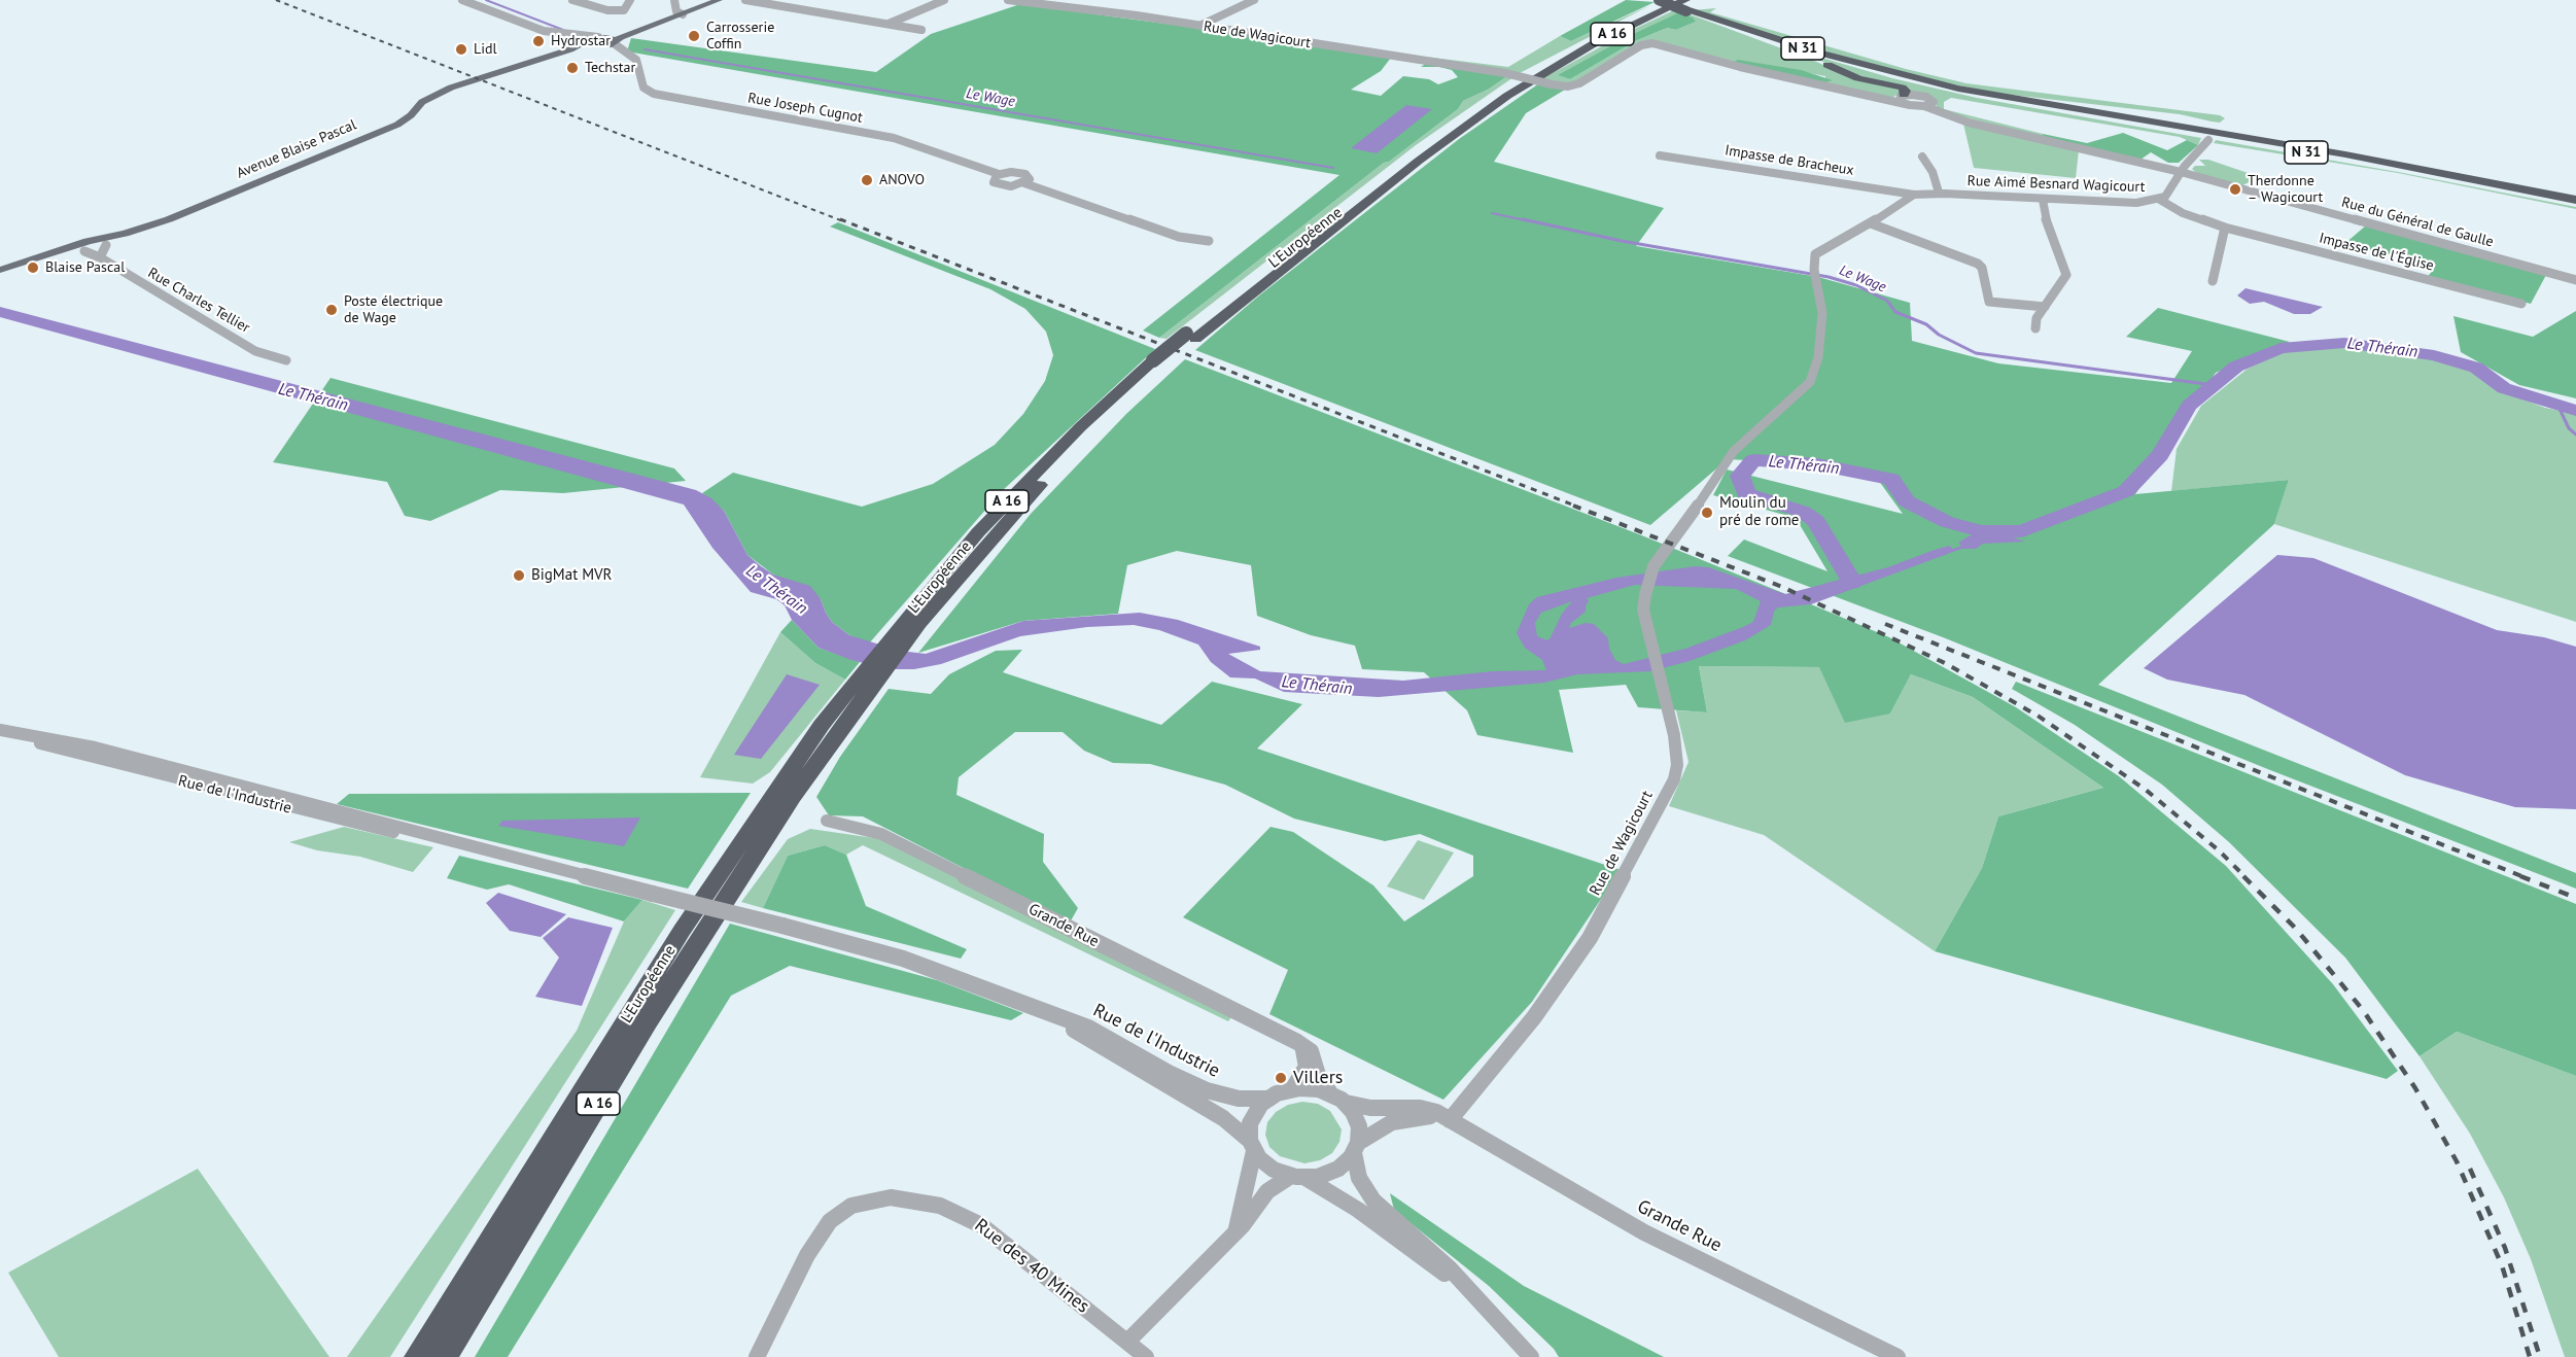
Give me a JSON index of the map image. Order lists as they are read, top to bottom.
{
  "streets": {
    "highway": ["A 16", "N 31", "L'Européenne"],
    "main road": ["Avenue Blaise Pascal"],
    "street": [
      "Rue de Wagicourt",
      "Rue Joseph Cugnot",
      "Impasse de Bracheux",
      "Rue Aimé Besnard Wagicourt",
      "Rue du Général de Gaulle",
      "Impasse de l'Église",
      "Rue Charles Tellier",
      "Rue de l'Industrie",
      "Grande Rue",
      "Rue des 40 Mines"
    ]
  },
  "crossings": [
    ["Rue de Wagicourt", "Rue du Général de Gaulle"],
    ["Rue de Wagicourt", "Grande Rue"],
    ["N 31", "L'Européenne"],
    ["Avenue Blaise Pascal", "Rue Charles Tellier"],
    ["Impasse de Bracheux", "Rue Aimé Besnard Wagicourt"],
    ["Rue Aimé Besnard Wagicourt", "Rue du Général de Gaulle"],
    ["Rue Aimé Besnard Wagicourt", "Impasse de l'Église"],
    ["Rue de l'Industrie", "Grande Rue"]
  ],
  "water": ["Le Wage", "Le Thérain"],
  "places": [
    "Carrosserie Coffin",
    "Hydrostar",
    "Lidl",
    "Techstar",
    "ANOVO",
    "Therdonne – Wagicourt",
    "Blaise Pascal",
    "Poste électrique de Wage",
    "Moulin du pré de rome",
    "BigMat MVR",
    "Villers"
  ]
}
